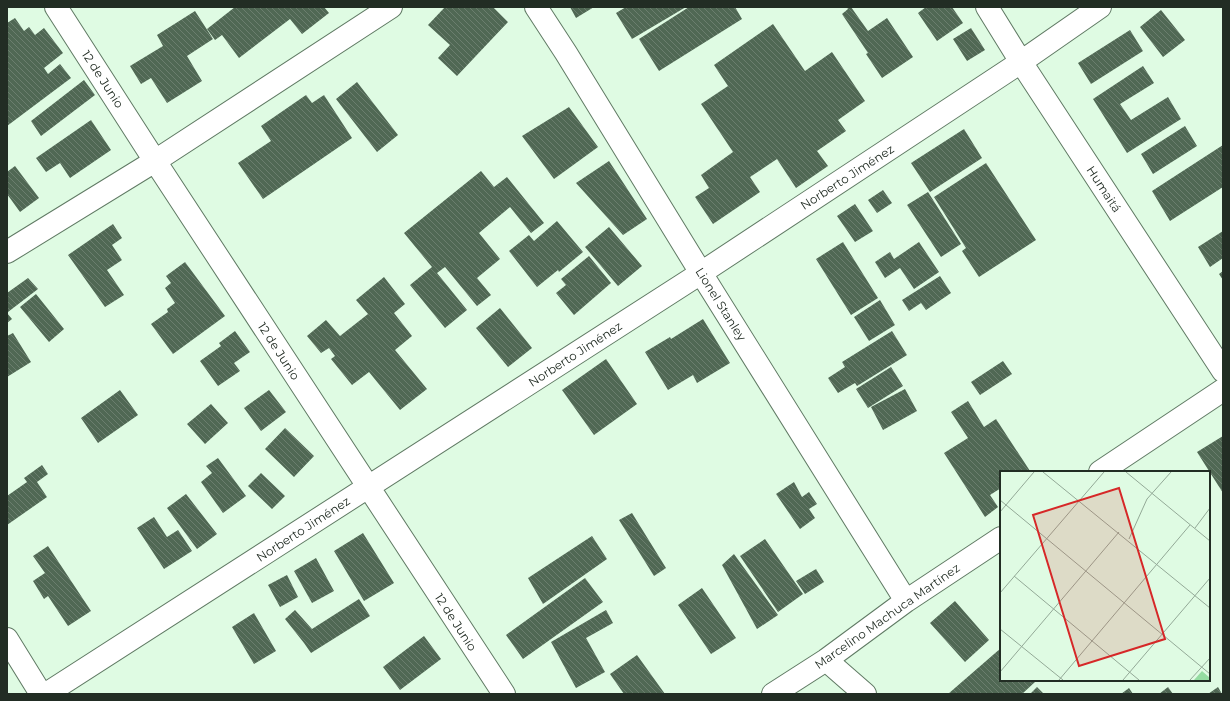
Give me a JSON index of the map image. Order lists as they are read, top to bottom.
{
  "streets": {
    "street": [
      "12 de Junio",
      "Norberto Jiménez",
      "Humaitá",
      "Lionel Stanley",
      "Marcelino Machuca Martínez"
    ]
  },
  "crossings": [
    ["12 de Junio", "Norberto Jiménez"],
    ["Norberto Jiménez", "Humaitá"],
    ["Norberto Jiménez", "Lionel Stanley"],
    ["Lionel Stanley", "Marcelino Machuca Martínez"]
  ]
}
